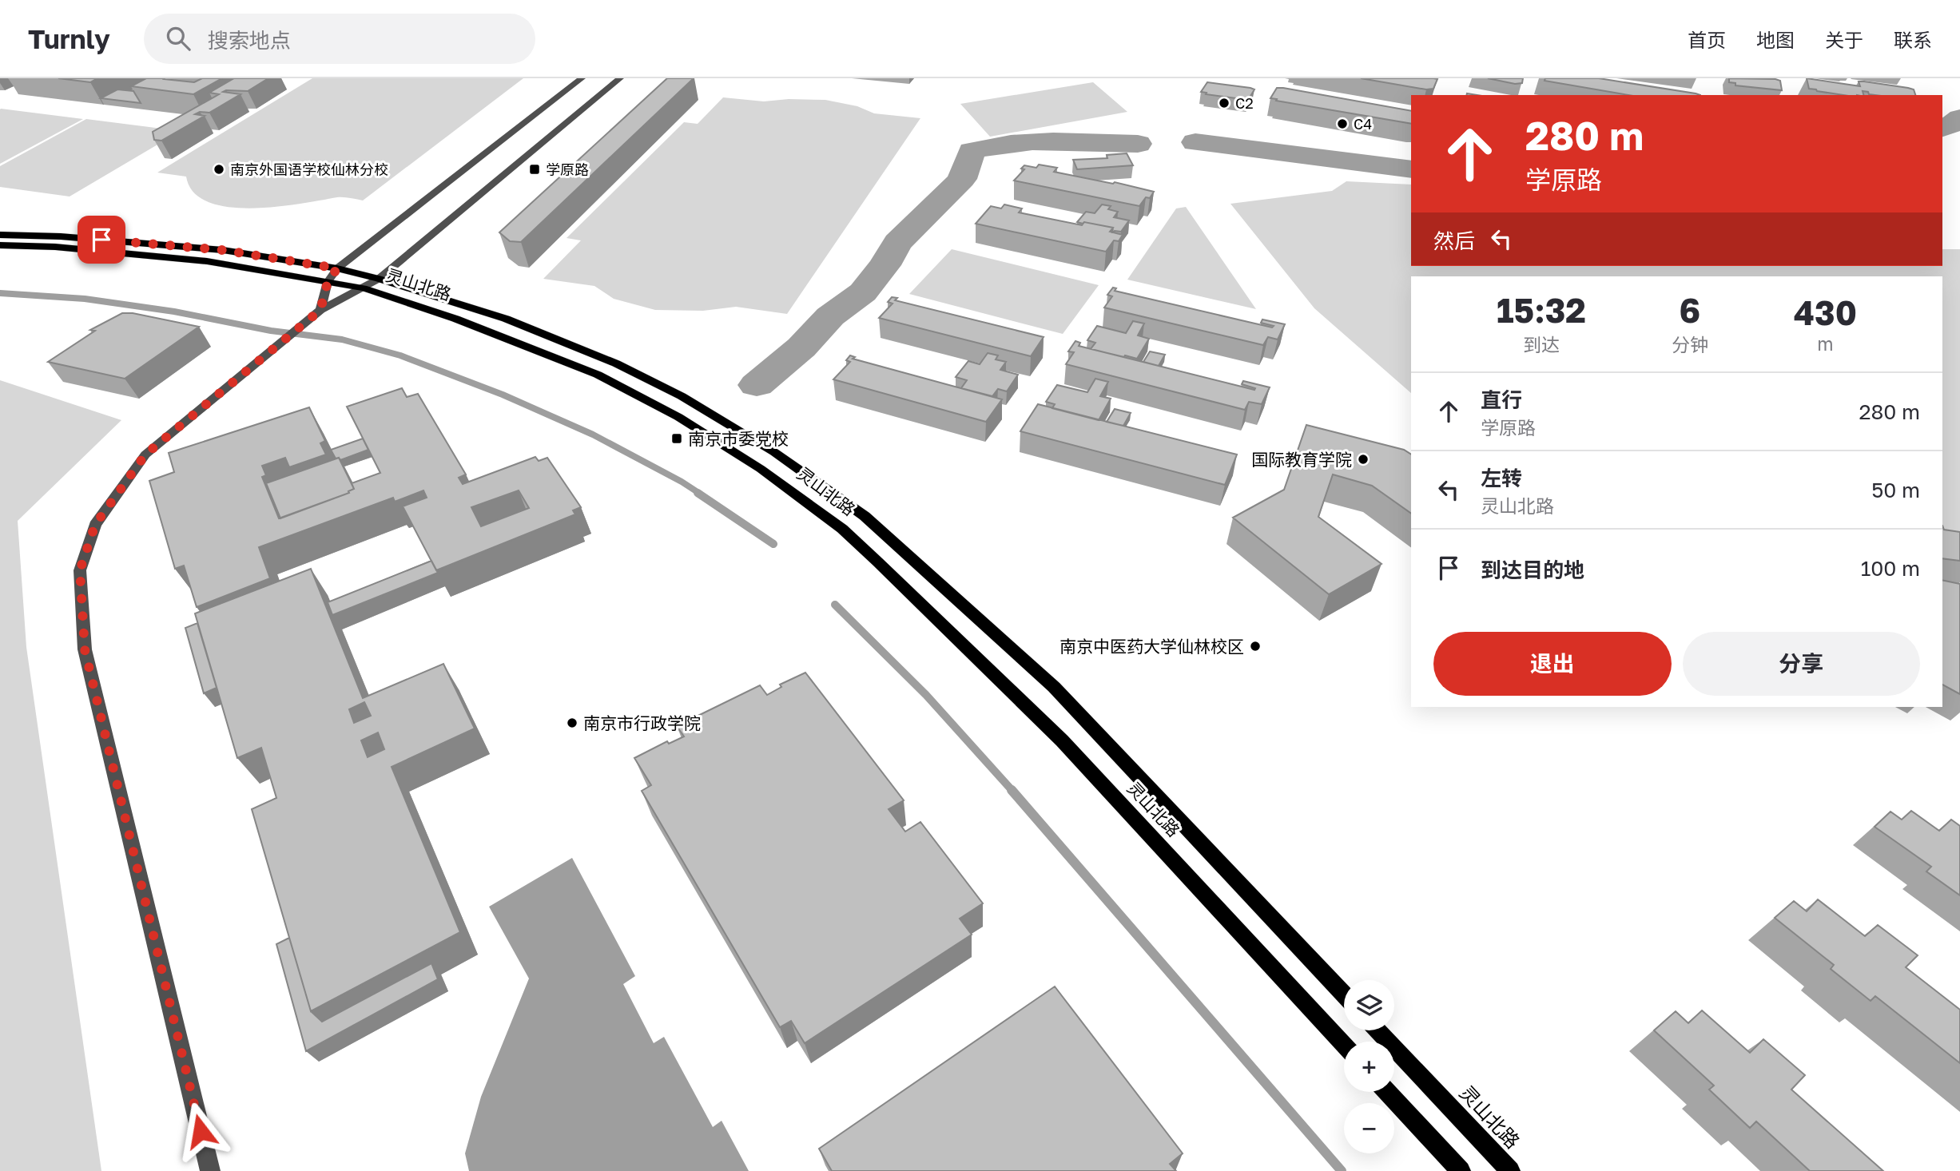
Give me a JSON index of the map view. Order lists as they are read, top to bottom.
{
  "streets": {
    "main road": ["灵山北路"]
  },
  "places": {
    "other": [
      "C2",
      "C4",
      "南京外国语学校仙林分校",
      "国际教育学院",
      "南京中医药大学仙林校区",
      "南京市行政学院"
    ],
    "transit": ["学原路", "南京市委党校"]
  },
  "page": {
    "header": "Turnly",
    "search": "搜索地点",
    "nav": [
      "首页",
      "地图",
      "关于",
      "联系"
    ],
    "turn": ["280 m", "学原路"],
    "then": "然后",
    "eta": [
      "15:32",
      "到达",
      "6",
      "分钟",
      "430",
      "m"
    ],
    "list": [
      {
        "name": "直行",
        "note": "学原路",
        "value": "280 m"
      },
      {
        "name": "左转",
        "note": "灵山北路",
        "value": "50 m"
      },
      {
        "name": "到达目的地",
        "value": "100 m"
      }
    ],
    "buttons": ["退出", "分享"],
    "map_buttons": ["+", "−"]
  }
}
